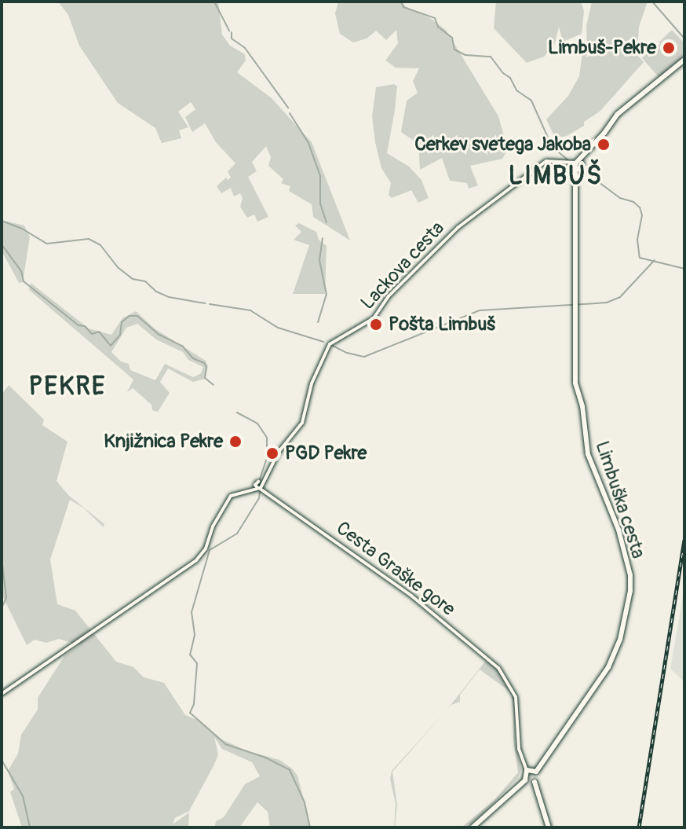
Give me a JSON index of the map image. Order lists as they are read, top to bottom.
{
  "streets": {
    "main road": ["Limbuška cesta"],
    "street": ["Lackova cesta", "Cesta Graške gore"]
  },
  "crossings": [
    ["Lackova cesta", "Limbuška cesta"],
    ["Lackova cesta", "Cesta Graške gore"]
  ],
  "districts": ["LIMBUŠ", "PEKRE"],
  "places": [
    "Limbuš-Pekre",
    "Cerkev svetega Jakoba",
    "Pošta Limbuš",
    "Knjižnica Pekre",
    "PGD Pekre"
  ]
}
